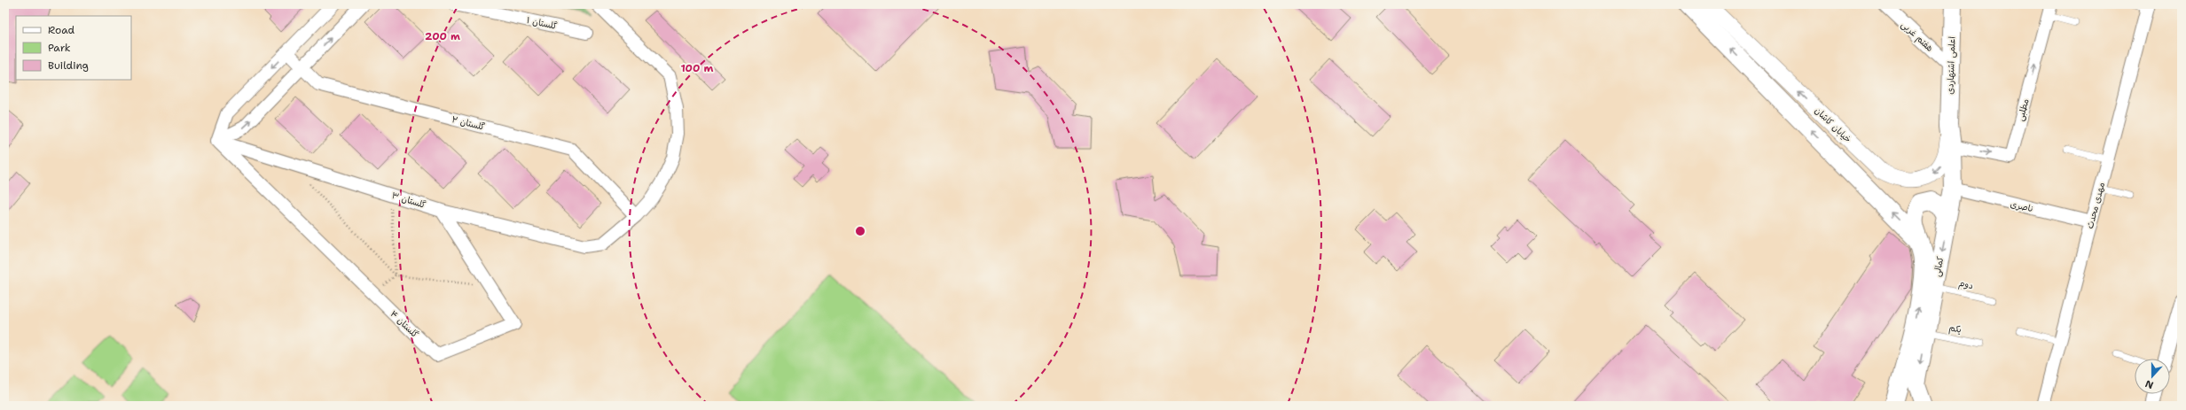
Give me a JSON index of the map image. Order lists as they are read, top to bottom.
{
  "streets": {
    "main road": ["اعلمی اشتهاردی", "کمالی"],
    "street": [
      "گلستان ۱",
      "هفتم غربی",
      "مطلبی",
      "گلستان ۲",
      "خیابان کاشان",
      "گلستان ۳",
      "مهدی محدث",
      "ناصری",
      "گلستان ۴"
    ],
    "lane": ["دوم", "یکم"]
  },
  "crossings": [
    ["هفتم غربی", "اعلمی اشتهاردی"],
    ["اعلمی اشتهاردی", "خیابان کاشان"],
    ["اعلمی اشتهاردی", "کمالی"],
    ["مطلبی", "کمالی"],
    ["گلستان ۲", "گلستان ۳"],
    ["خیابان کاشان", "کمالی"],
    ["گلستان ۳", "گلستان ۴"],
    ["مهدی محدث", "ناصری"],
    ["ناصری", "کمالی"],
    ["کمالی", "دوم"],
    ["کمالی", "یکم"]
  ],
  "legend": ["Road", "Park", "Building"],
  "north": "bottom",
  "rings": ["200 m", "100 m"]
}
